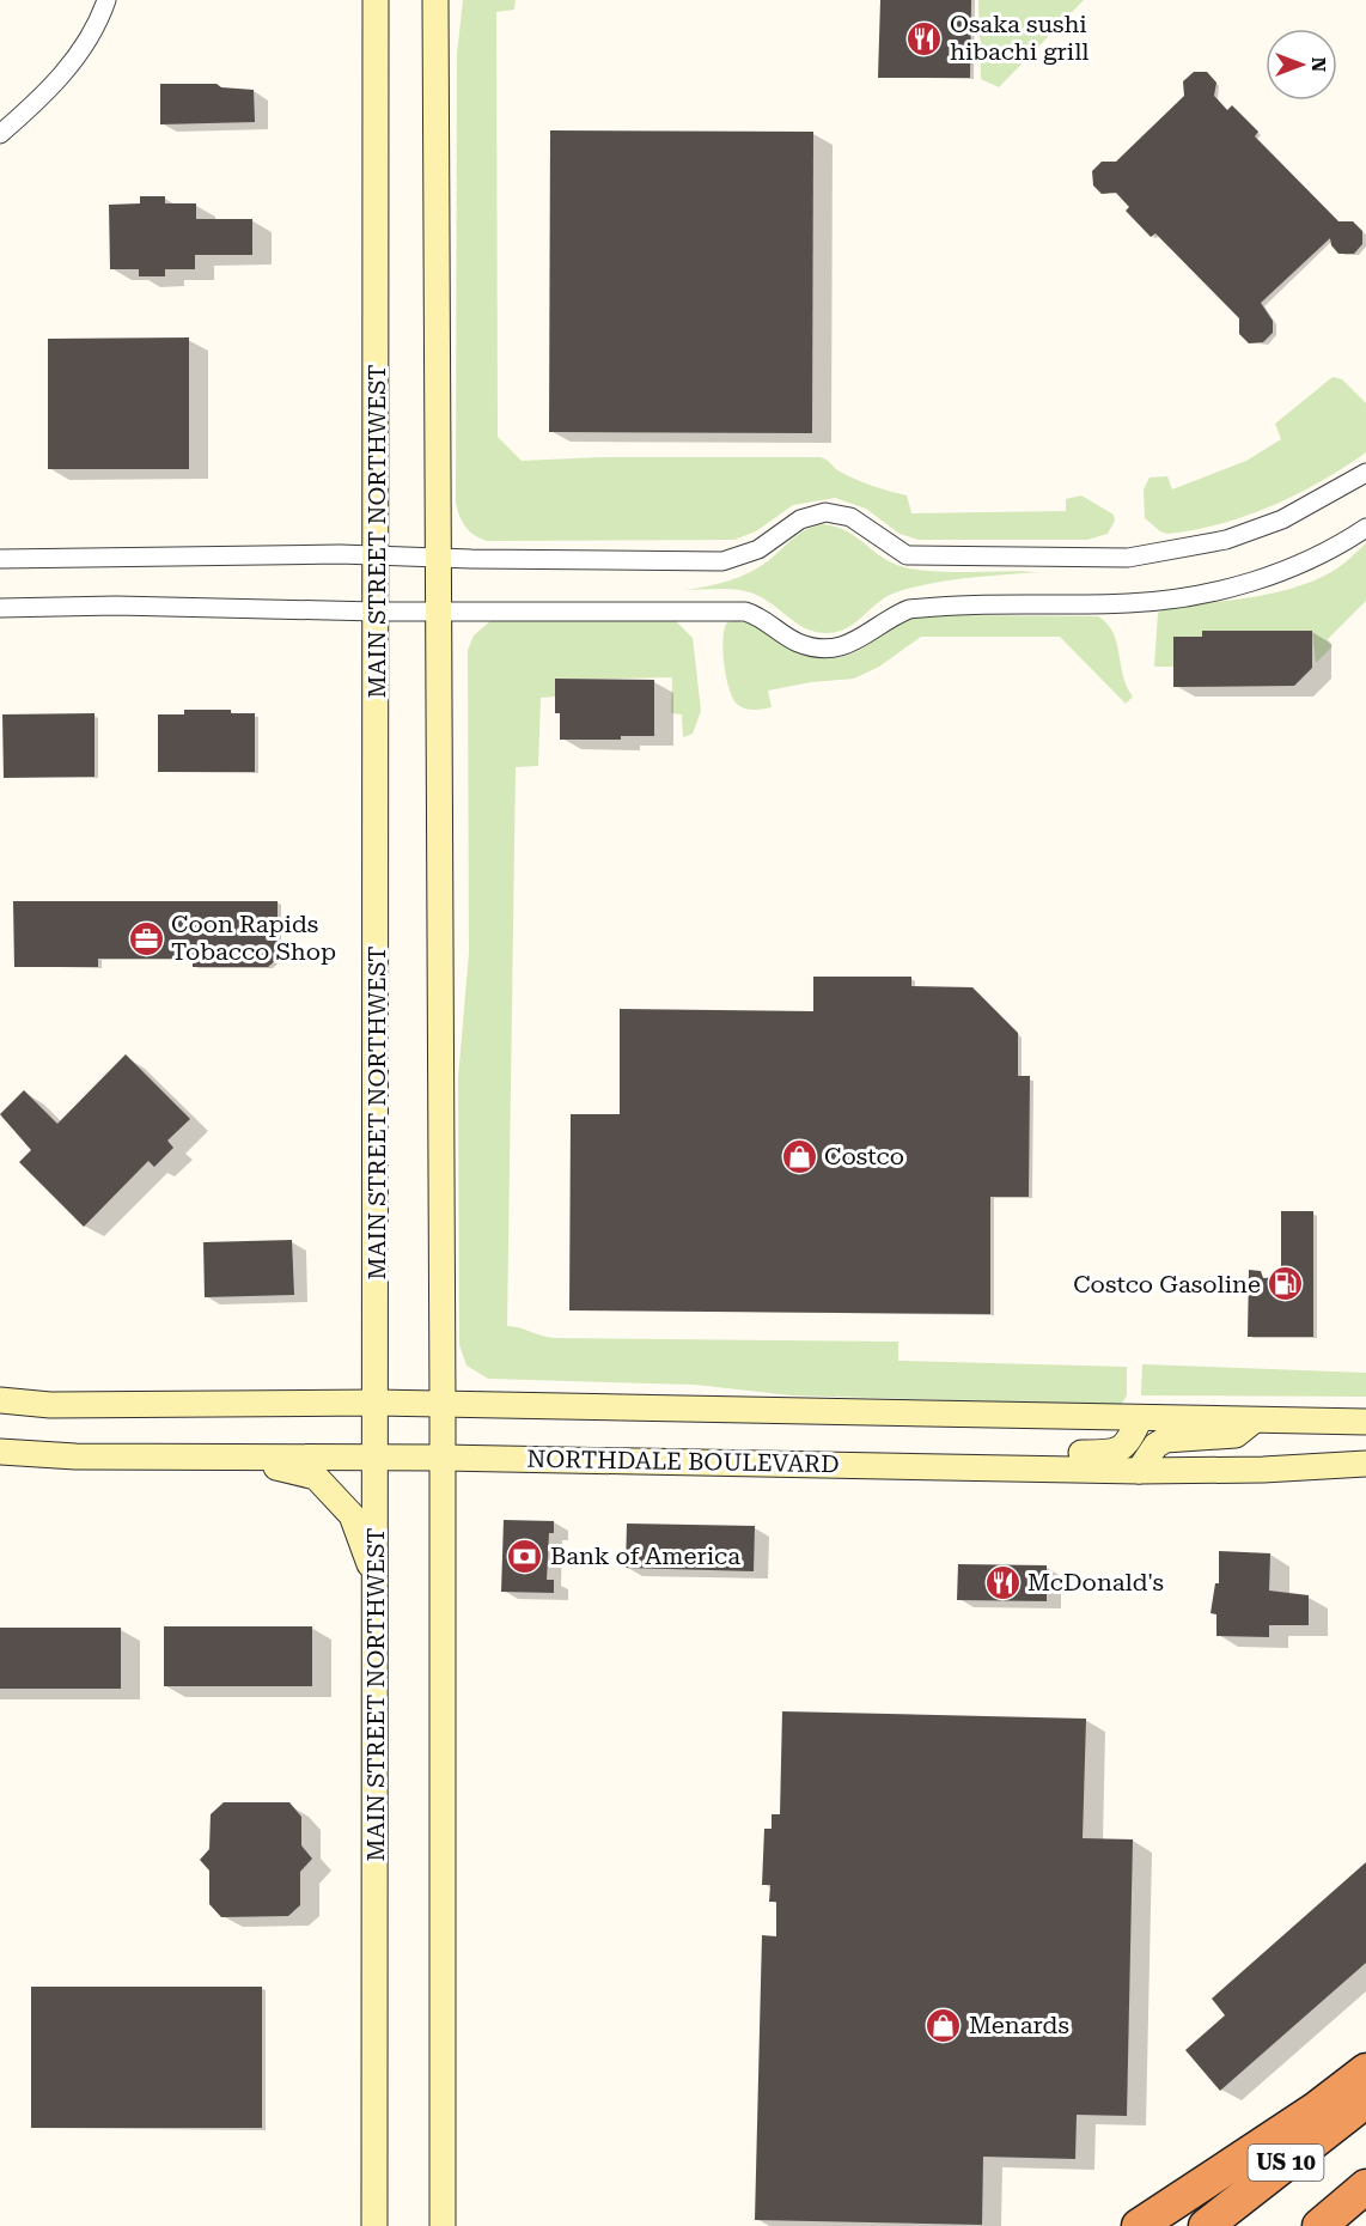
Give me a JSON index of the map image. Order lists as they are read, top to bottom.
{
  "streets": {
    "highway": ["US 10"],
    "main road": ["MAIN STREET NORTHWEST", "NORTHDALE BOULEVARD"]
  },
  "crossings": [
    ["MAIN STREET NORTHWEST", "NORTHDALE BOULEVARD"]
  ],
  "places": {
    "restaurant": ["Osaka sushi hibachi grill", "McDonald's"],
    "office": ["Coon Rapids Tobacco Shop"],
    "shop": ["Costco", "Menards"],
    "fuel station": ["Costco Gasoline"],
    "bank": ["Bank of America"]
  },
  "north": "right"
}
